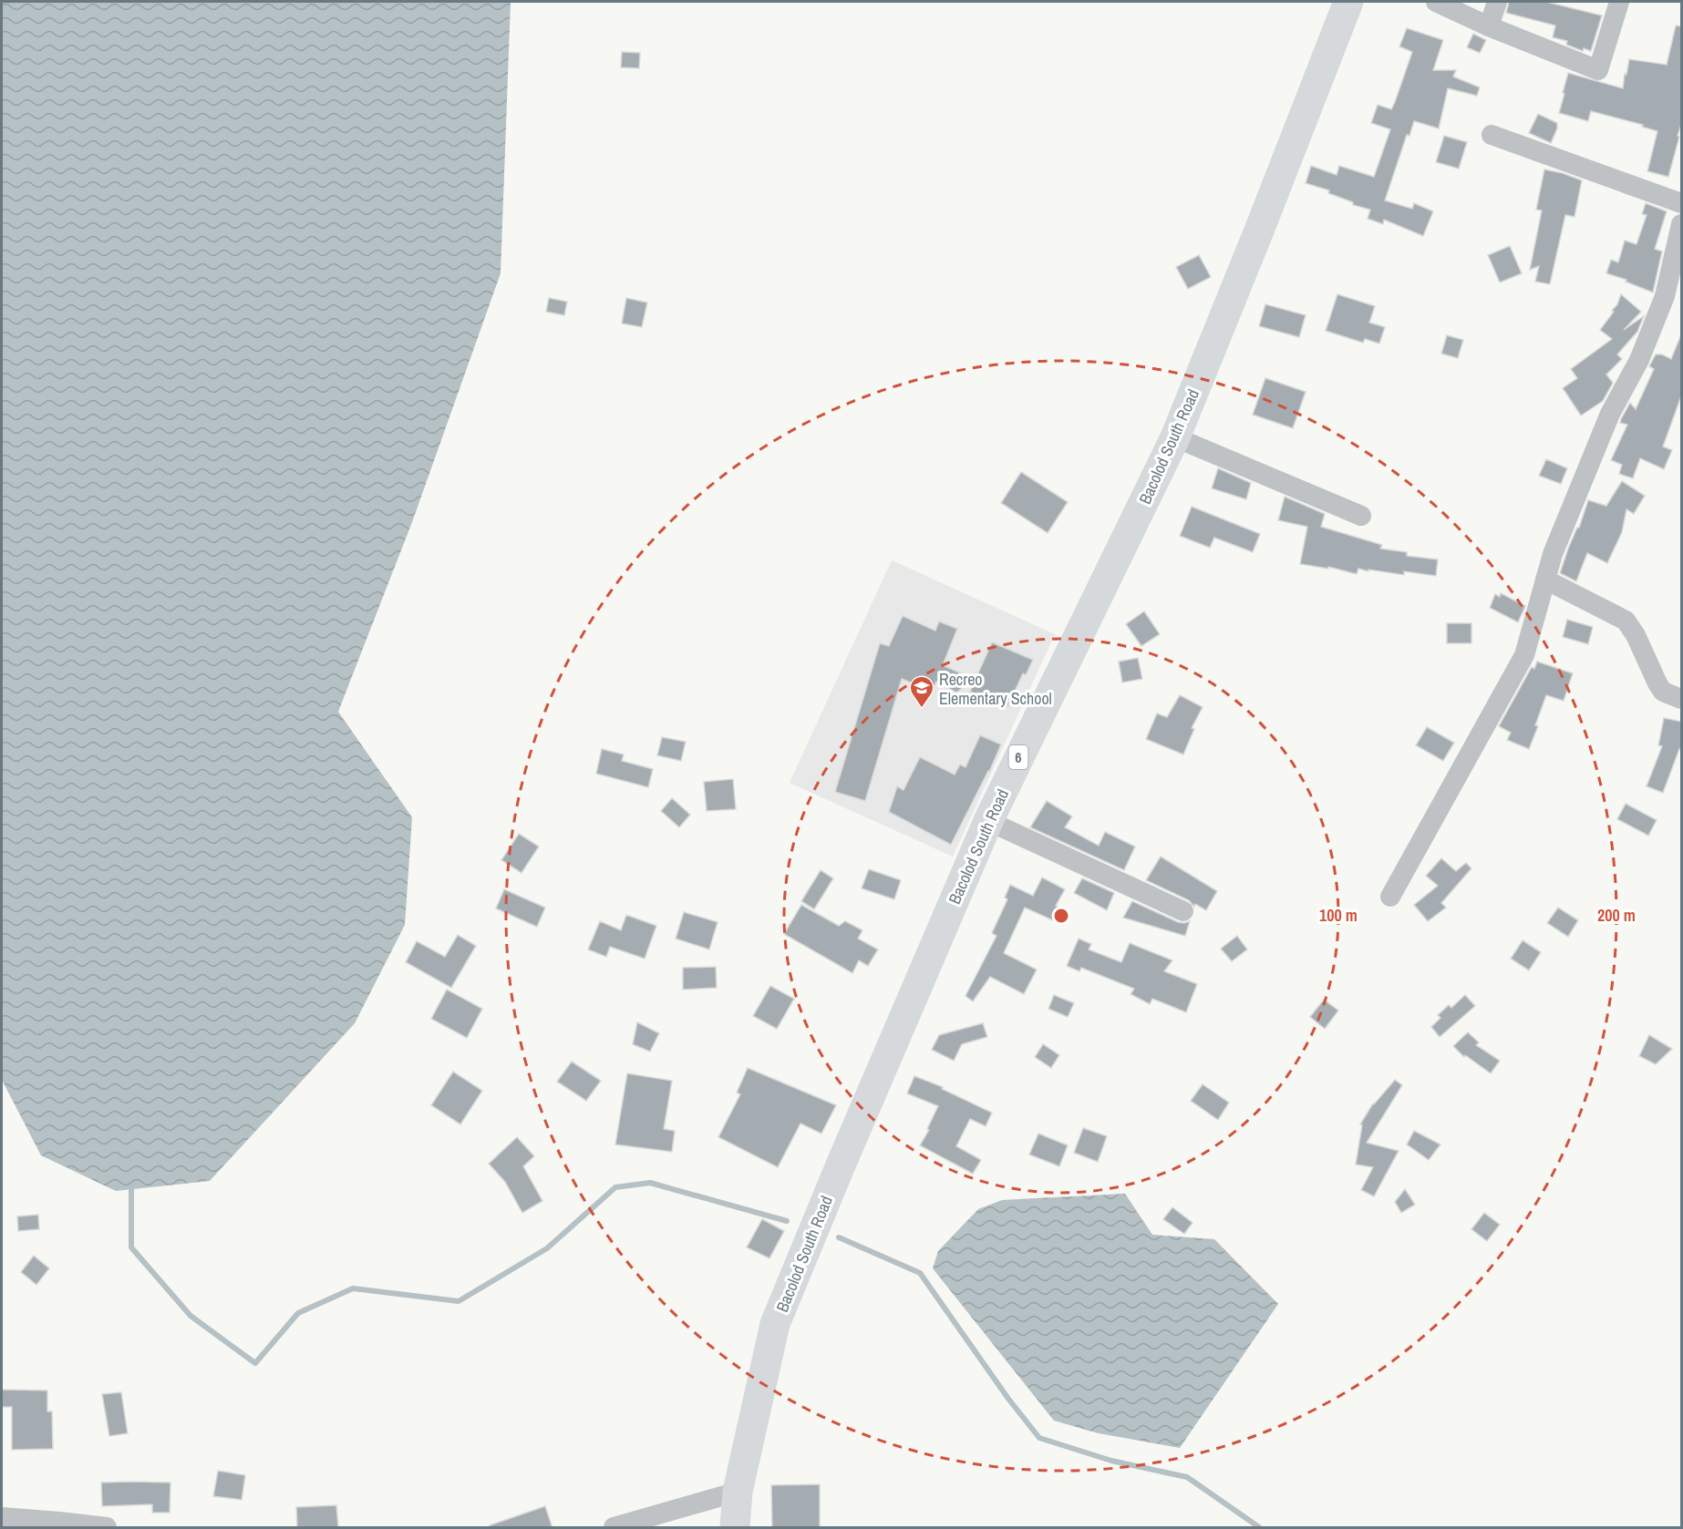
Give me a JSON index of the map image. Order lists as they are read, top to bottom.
{
  "streets": {
    "highway": ["Bacolod South Road", "6"]
  },
  "places": {
    "school or university": ["Recreo Elementary School"]
  },
  "rings": ["100 m", "200 m"]
}
